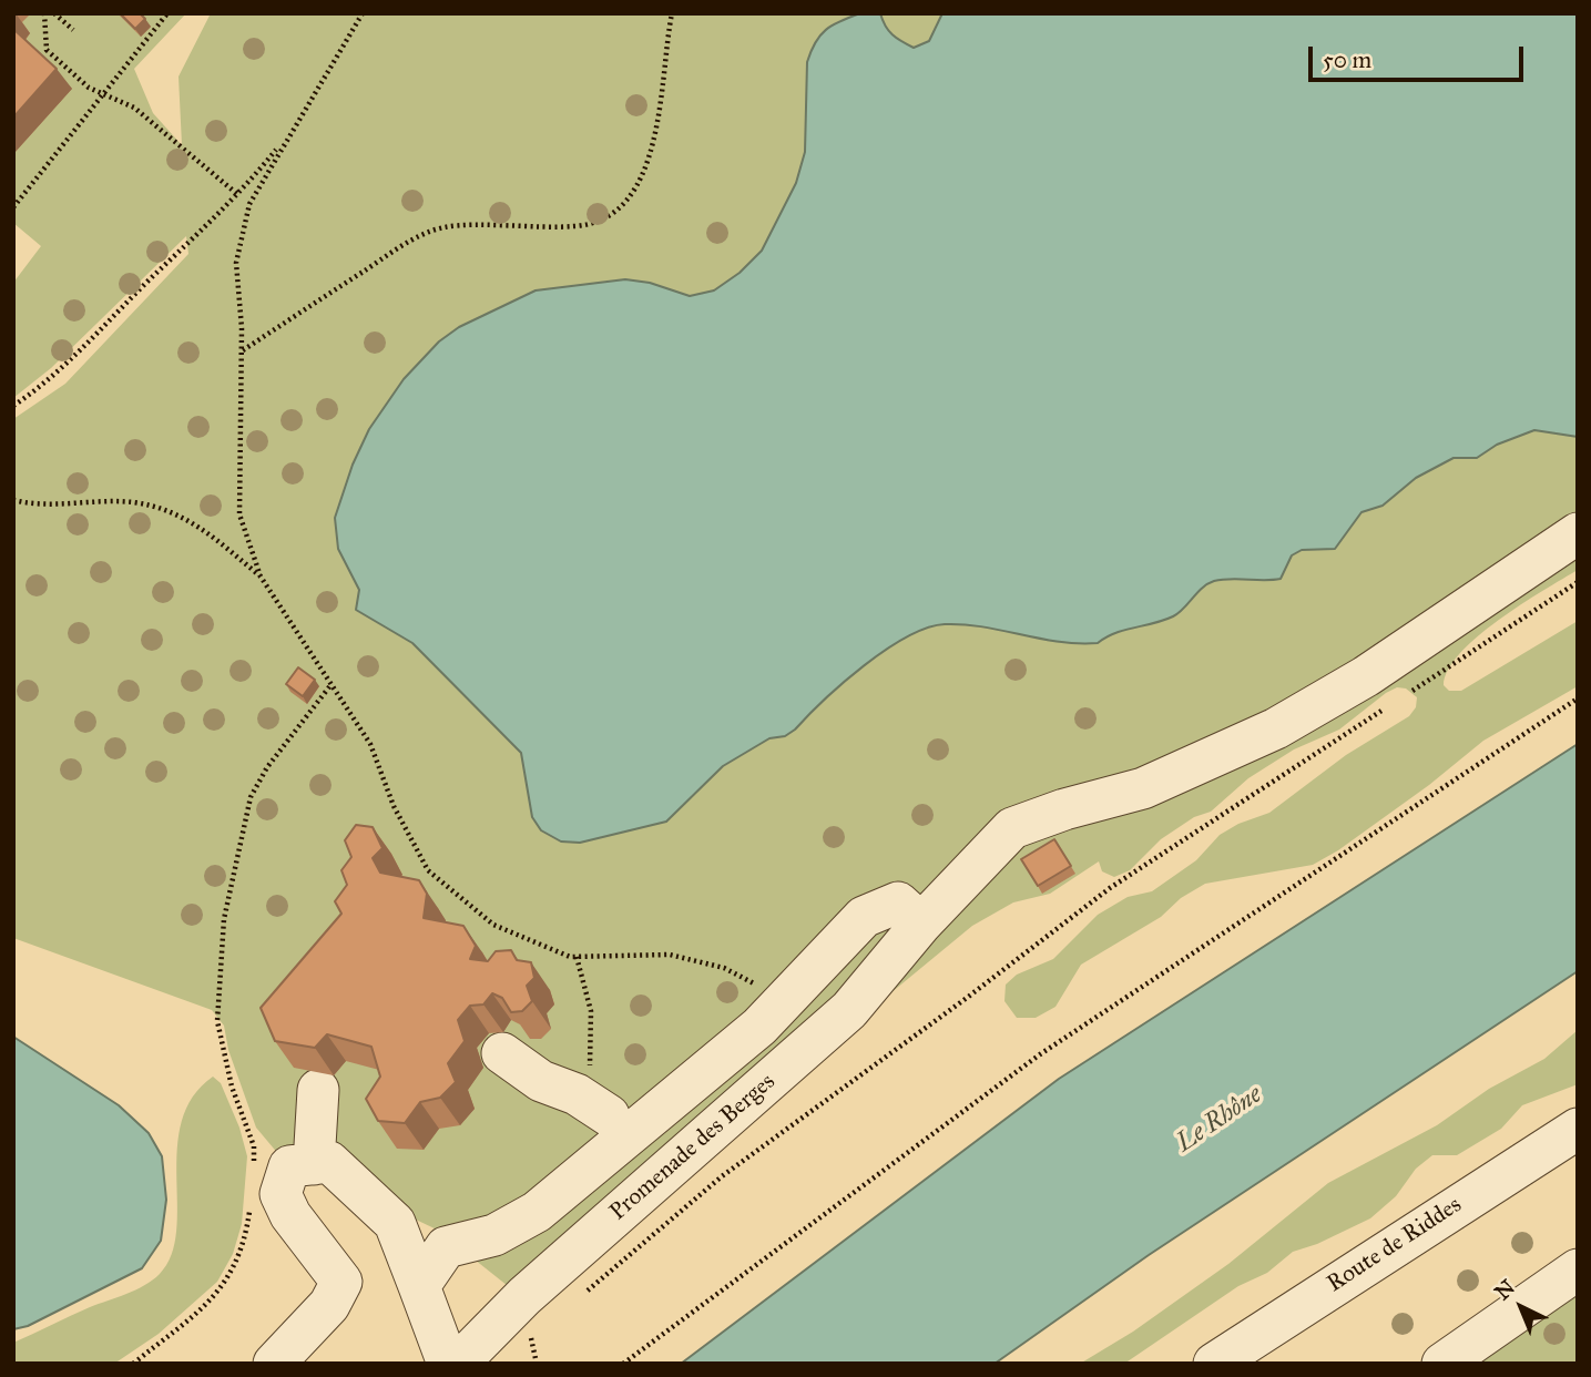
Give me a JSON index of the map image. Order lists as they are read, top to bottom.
{
  "streets": {
    "street": ["Promenade des Berges", "Route de Riddes"]
  },
  "water": ["Le Rhône"],
  "scale_bar": "50 m",
  "north": "top left"
}
